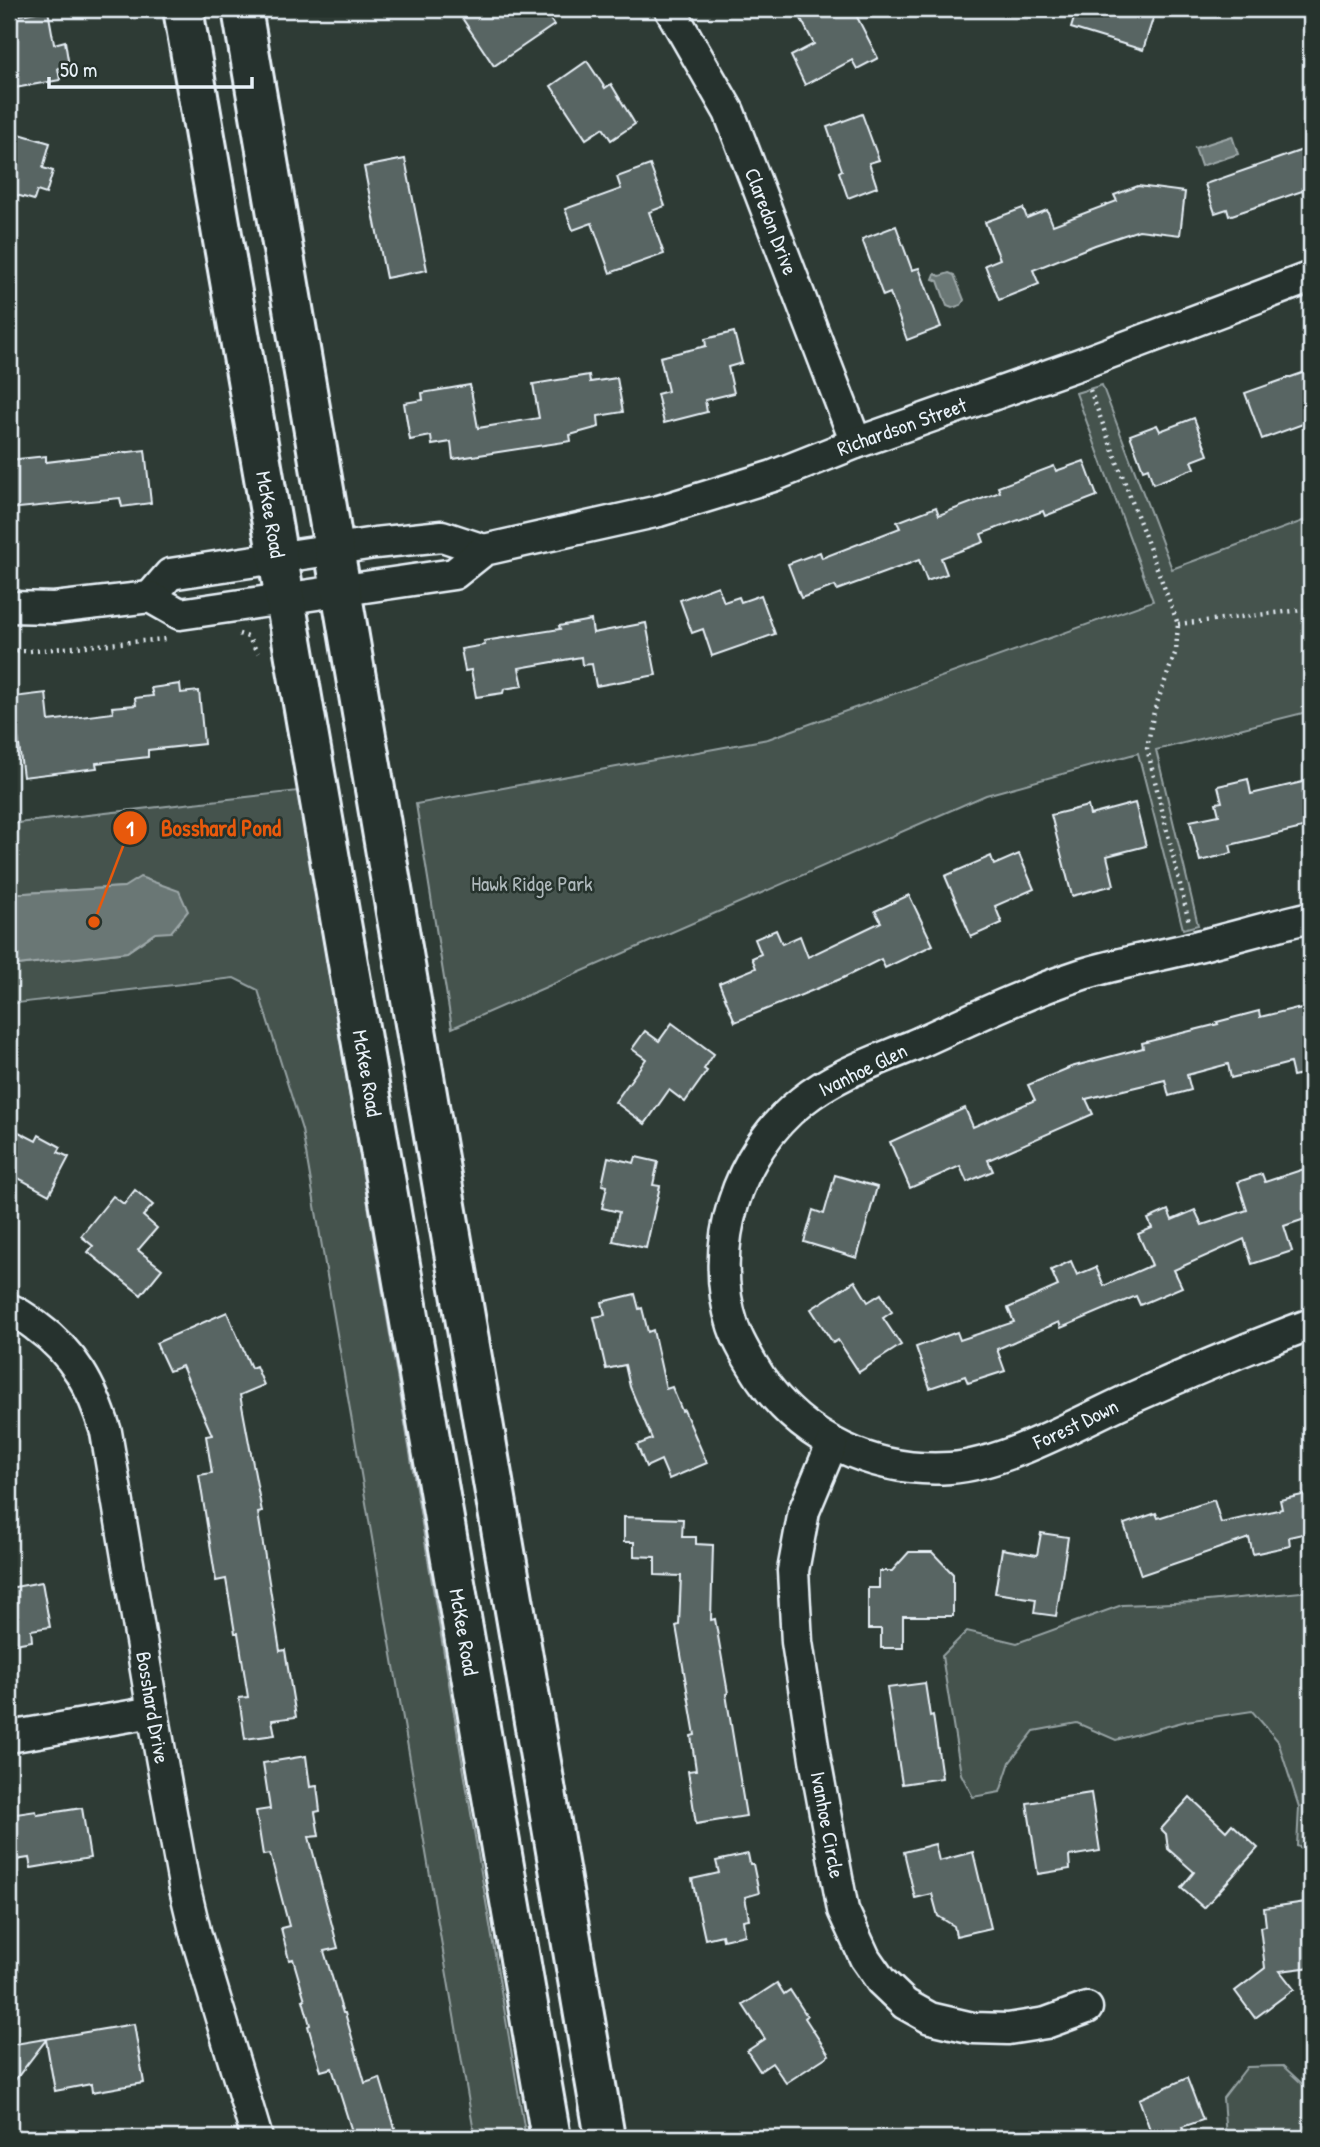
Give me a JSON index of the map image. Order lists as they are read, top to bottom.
{
  "streets": {
    "main road": ["McKee Road"],
    "street": [
      "Claredon Drive",
      "Richardson Street",
      "Ivanhoe Glen",
      "Forest Down",
      "Bosshard Drive",
      "Ivanhoe Circle"
    ]
  },
  "crossings": [
    ["Claredon Drive", "Richardson Street"],
    ["Richardson Street", "McKee Road"],
    ["Ivanhoe Glen", "Forest Down"],
    ["Ivanhoe Glen", "Ivanhoe Circle"],
    ["Forest Down", "Ivanhoe Circle"]
  ],
  "parks": ["Hawk Ridge Park"],
  "places": ["Bosshard Pond"],
  "scale_bar": "50 m"
}
